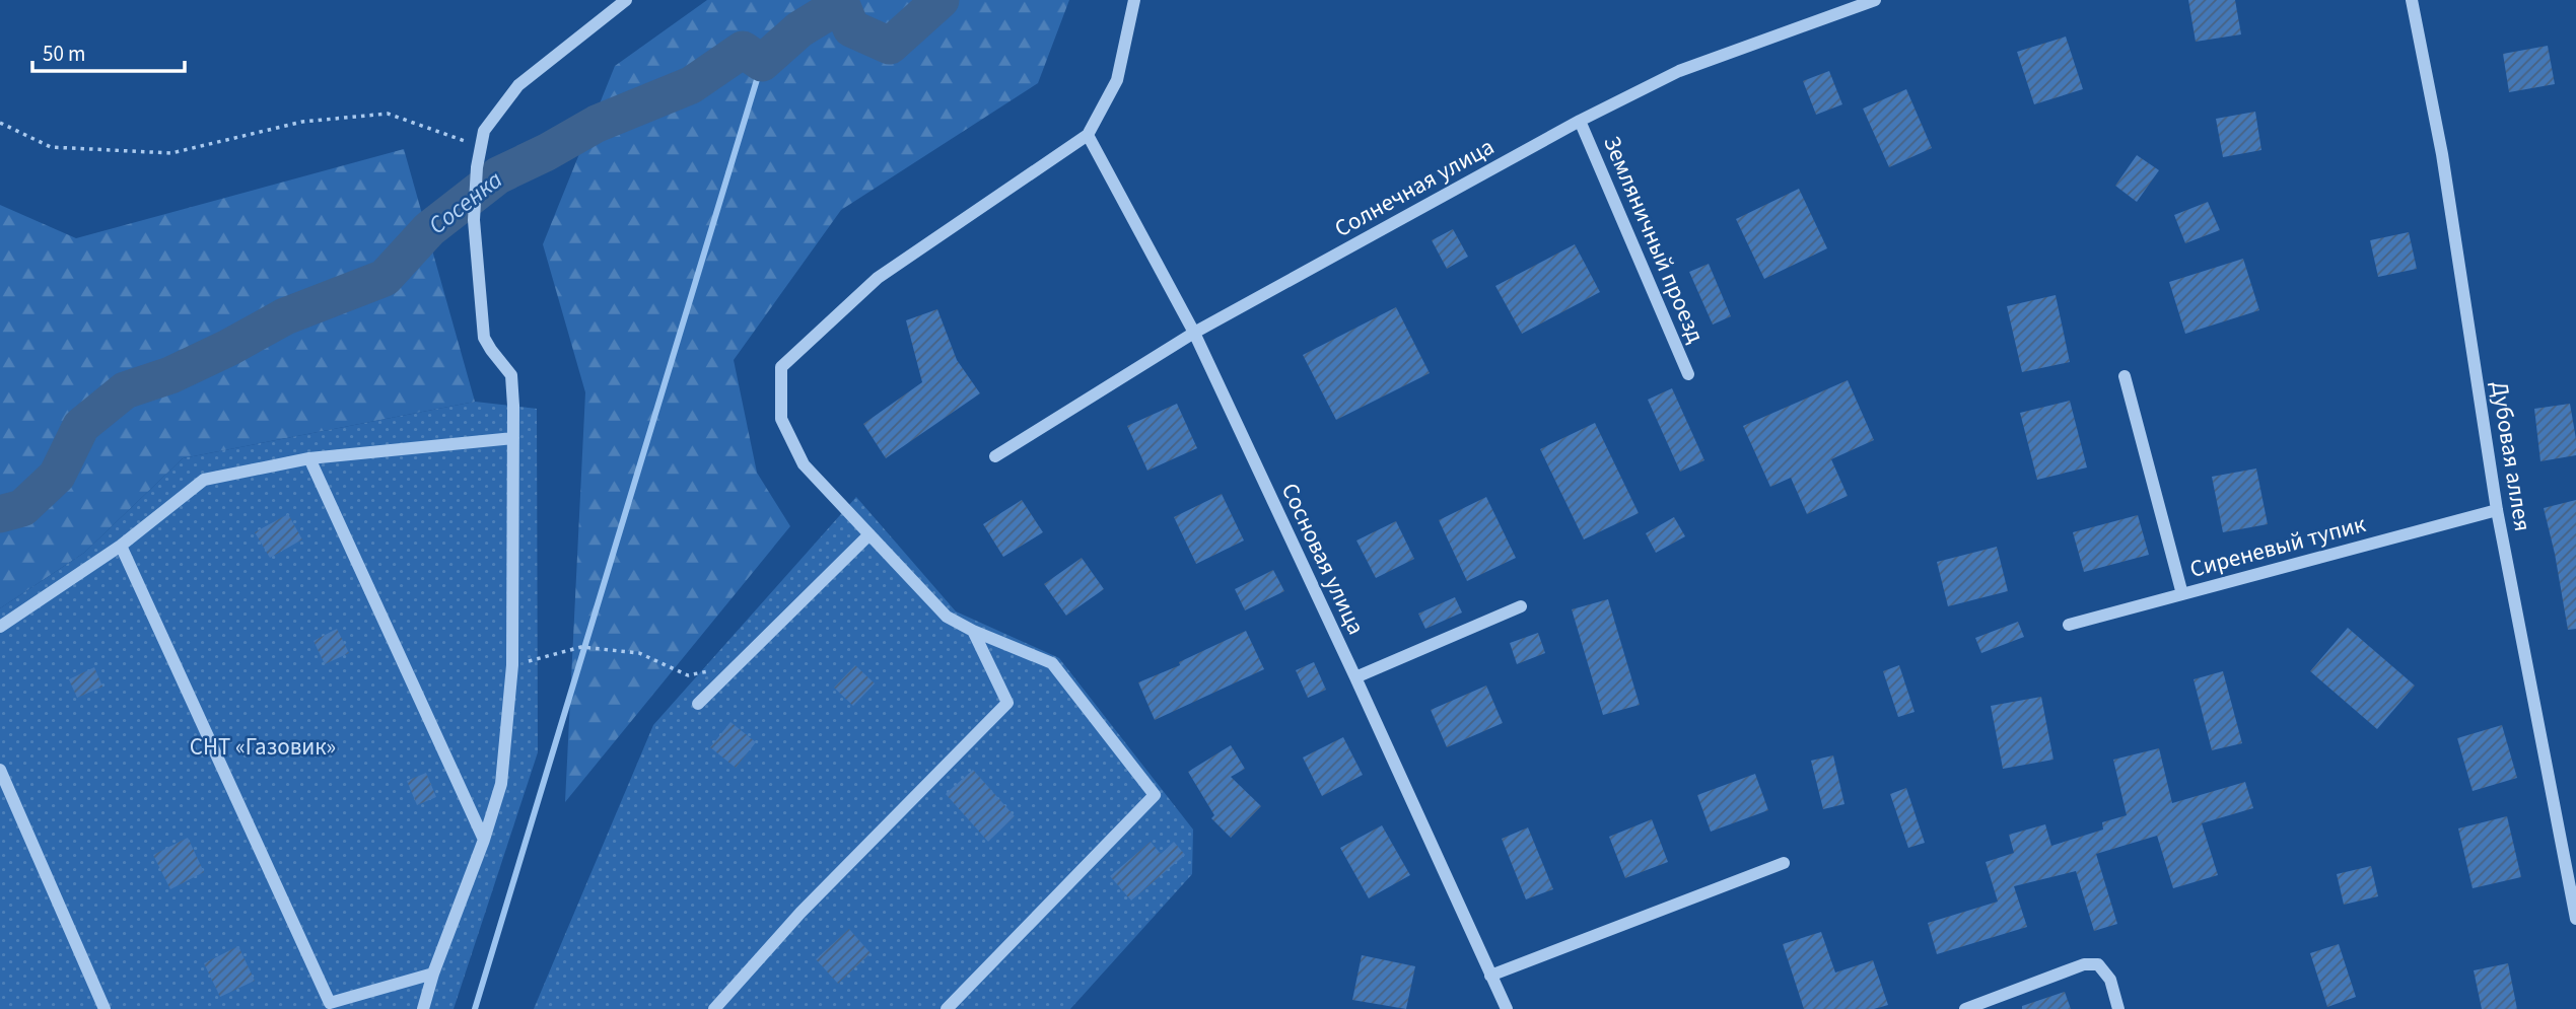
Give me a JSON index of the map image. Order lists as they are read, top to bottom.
{
  "streets": {
    "lane": [
      "Солнечная улица",
      "Земляничный проезд",
      "Дубовая аллея",
      "Сиреневый тупик",
      "Сосновая улица"
    ]
  },
  "crossings": [
    ["Солнечная улица", "Земляничный проезд"],
    ["Солнечная улица", "Сосновая улица"],
    ["Дубовая аллея", "Сиреневый тупик"]
  ],
  "water": ["Сосенка"],
  "parks": ["СНТ «Газовик»"],
  "scale_bar": "50 m"
}
